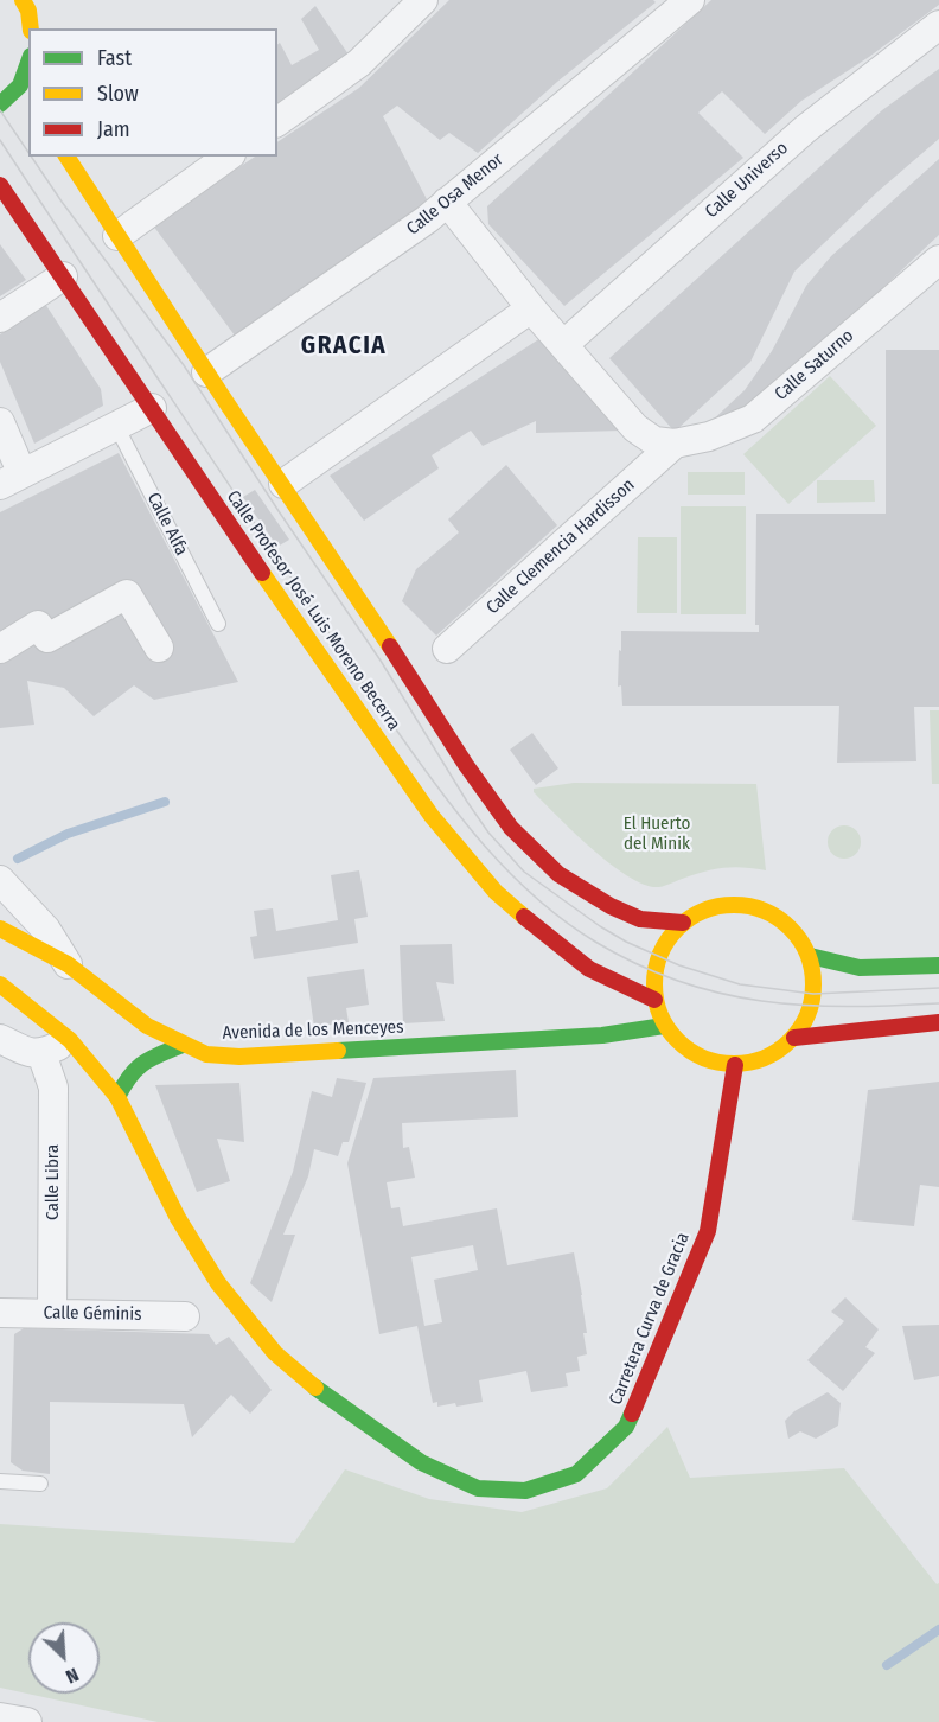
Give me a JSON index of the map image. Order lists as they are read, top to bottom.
{
  "streets": {
    "main road": ["Calle Profesor José Luis Moreno Becerra", "Avenida de los Menceyes", "Carretera Curva de Gracia"],
    "street": [
      "Calle Universo",
      "Calle Osa Menor",
      "Calle Saturno",
      "Calle Clemencia Hardisson",
      "Calle Libra",
      "Calle Géminis"
    ],
    "lane": ["Calle Alfa"]
  },
  "crossings": [
    ["Calle Saturno", "Calle Clemencia Hardisson"],
    ["Calle Profesor José Luis Moreno Becerra", "Avenida de los Menceyes"],
    ["Calle Profesor José Luis Moreno Becerra", "Carretera Curva de Gracia"],
    ["Avenida de los Menceyes", "Carretera Curva de Gracia"],
    ["Calle Libra", "Calle Géminis"]
  ],
  "districts": ["GRACIA"],
  "parks": ["El Huerto del Minik"],
  "legend": ["Fast", "Slow", "Jam"],
  "north": "bottom right"
}
